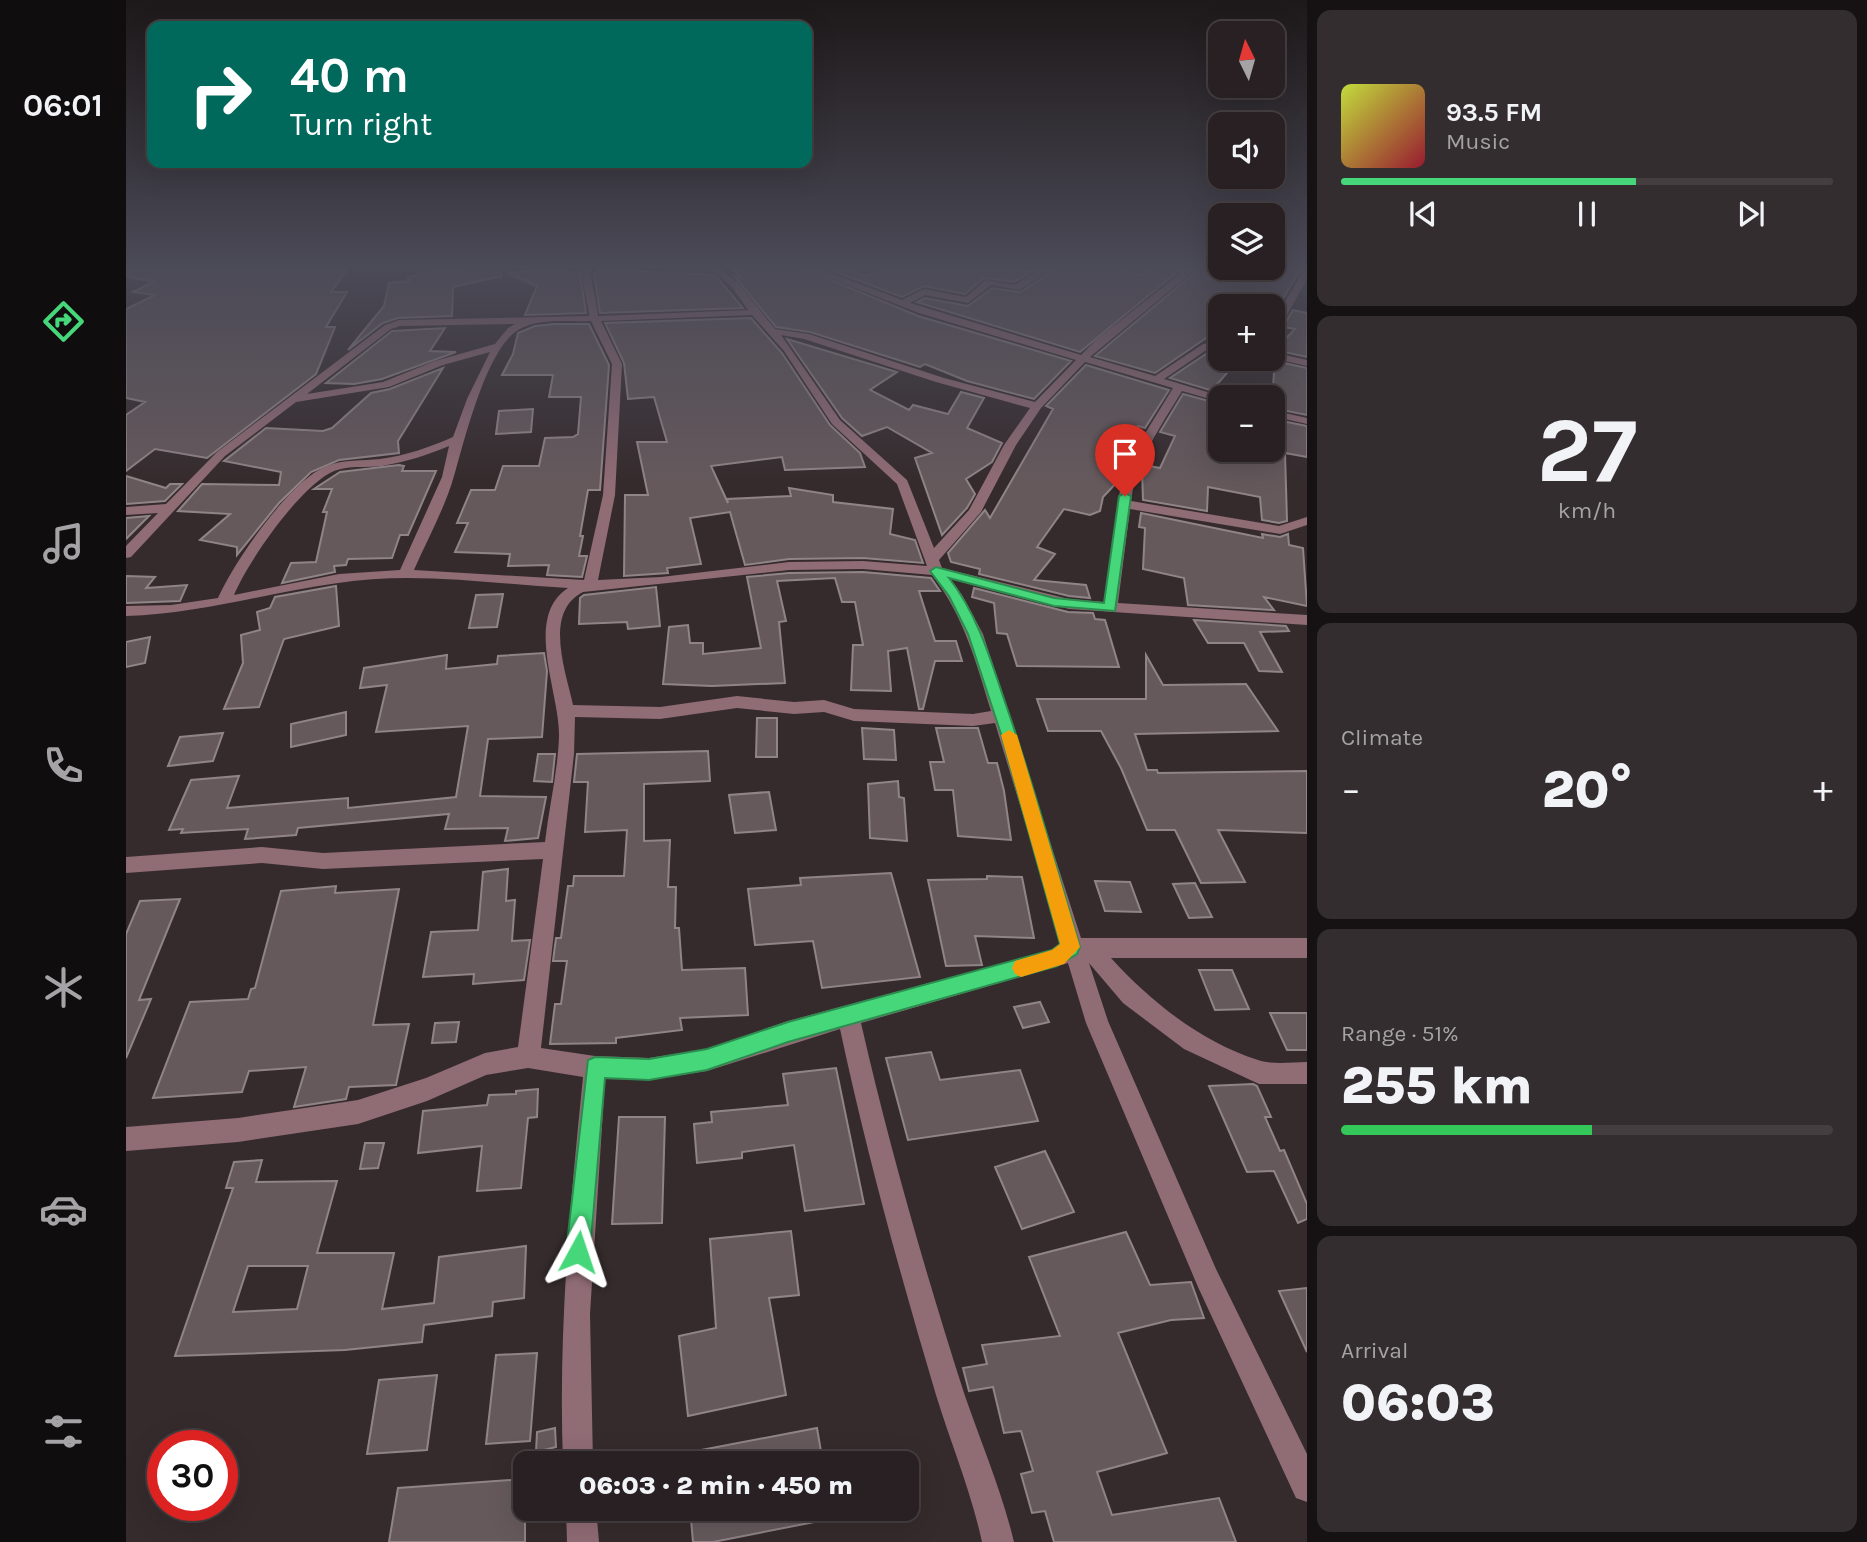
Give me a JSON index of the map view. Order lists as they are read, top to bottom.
{
  "north": "top",
  "page": {
    "tabs": "06:01",
    "map_buttons": ["+", "−"],
    "turn": ["40 m", "Turn right"],
    "song": ["93.5 FM", "Music"],
    "tile": [
      ["27", "km/h"],
      "Climate",
      ["Range · 51%", "255 km"],
      ["Arrival", "06:03"]
    ],
    "heat": ["−", "20°", "+"],
    "limit": "30",
    "trip": "06:03 · 2 min · 450 m"
  }
}
